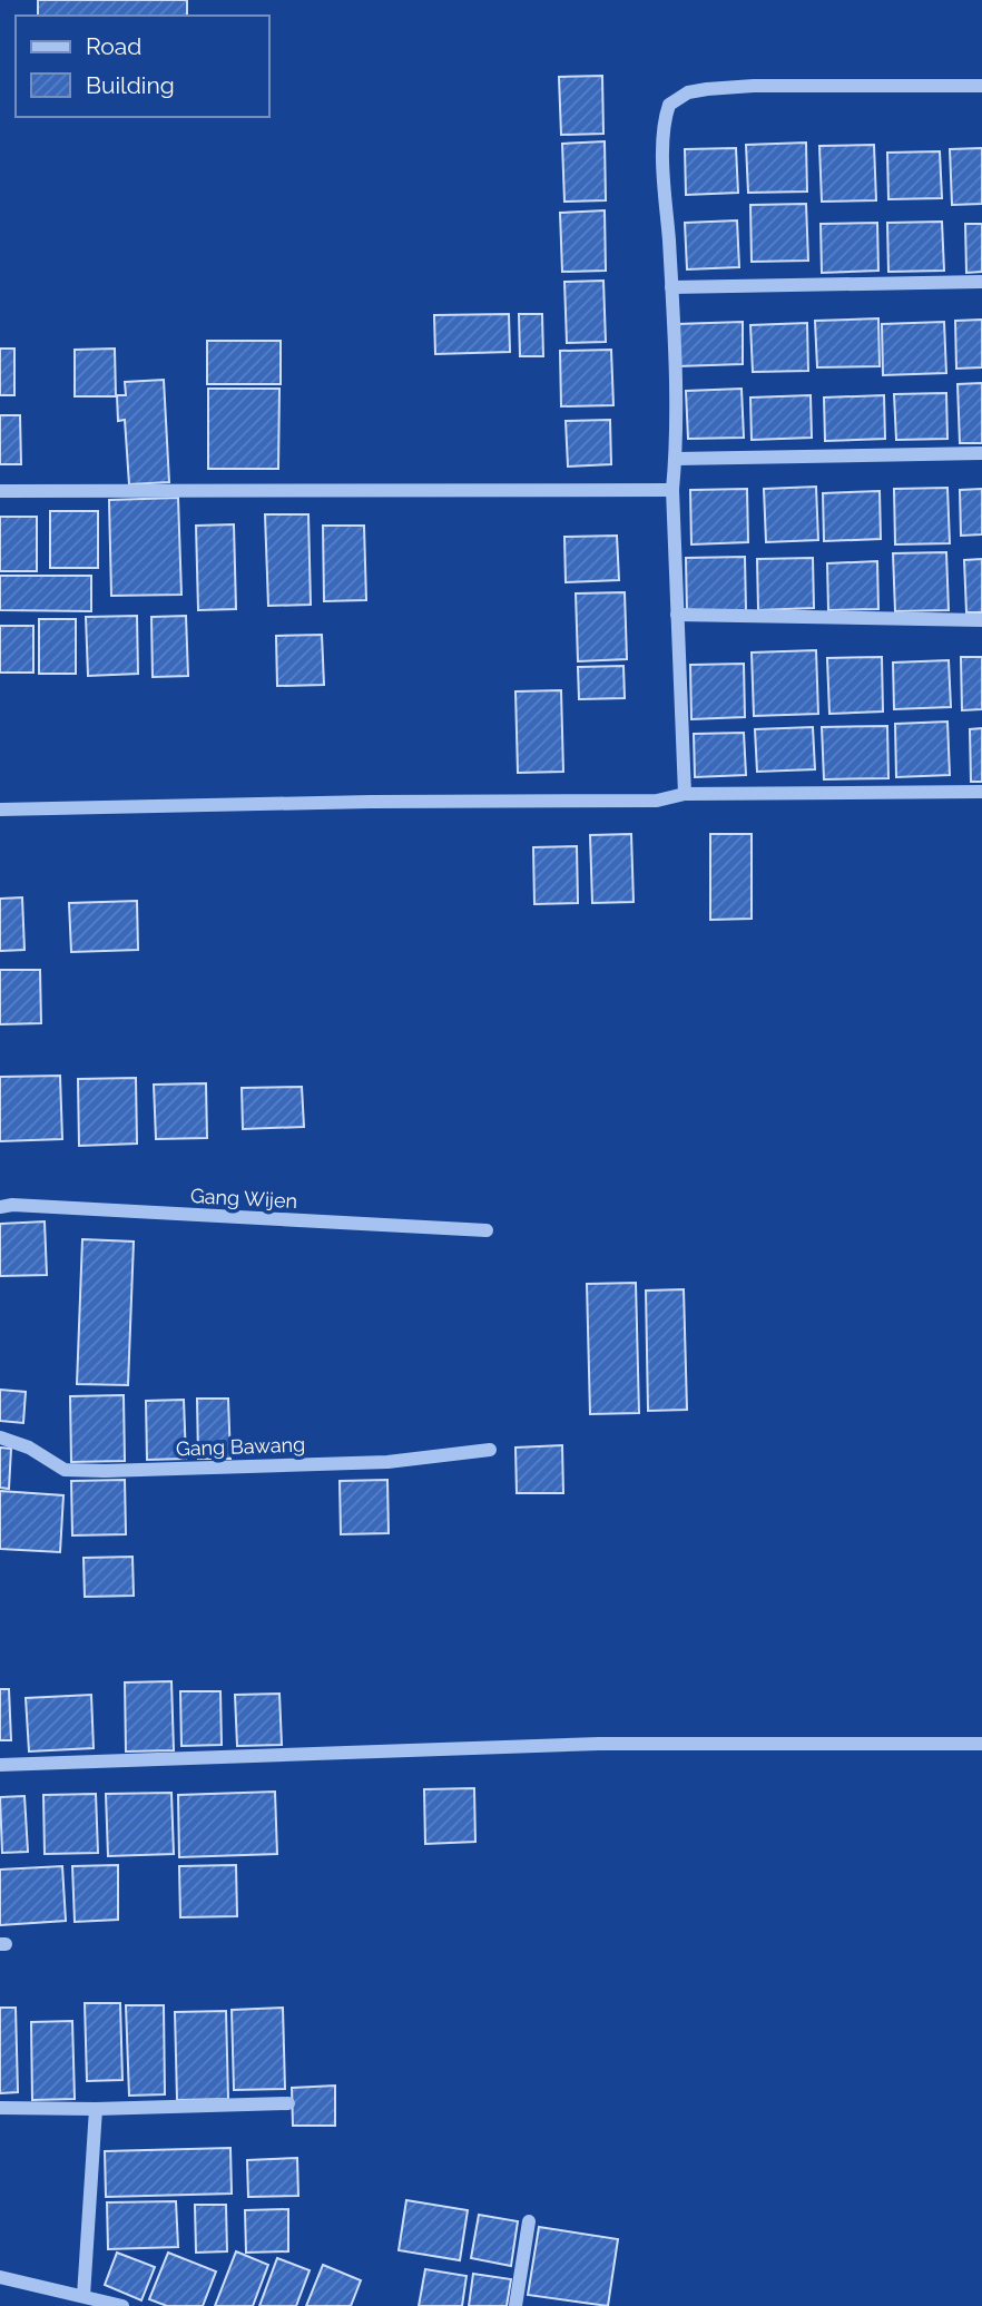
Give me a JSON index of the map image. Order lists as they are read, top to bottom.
{
  "streets": {
    "street": ["Gang Wijen", "Gang Bawang"]
  },
  "legend": ["Road", "Building"]
}
